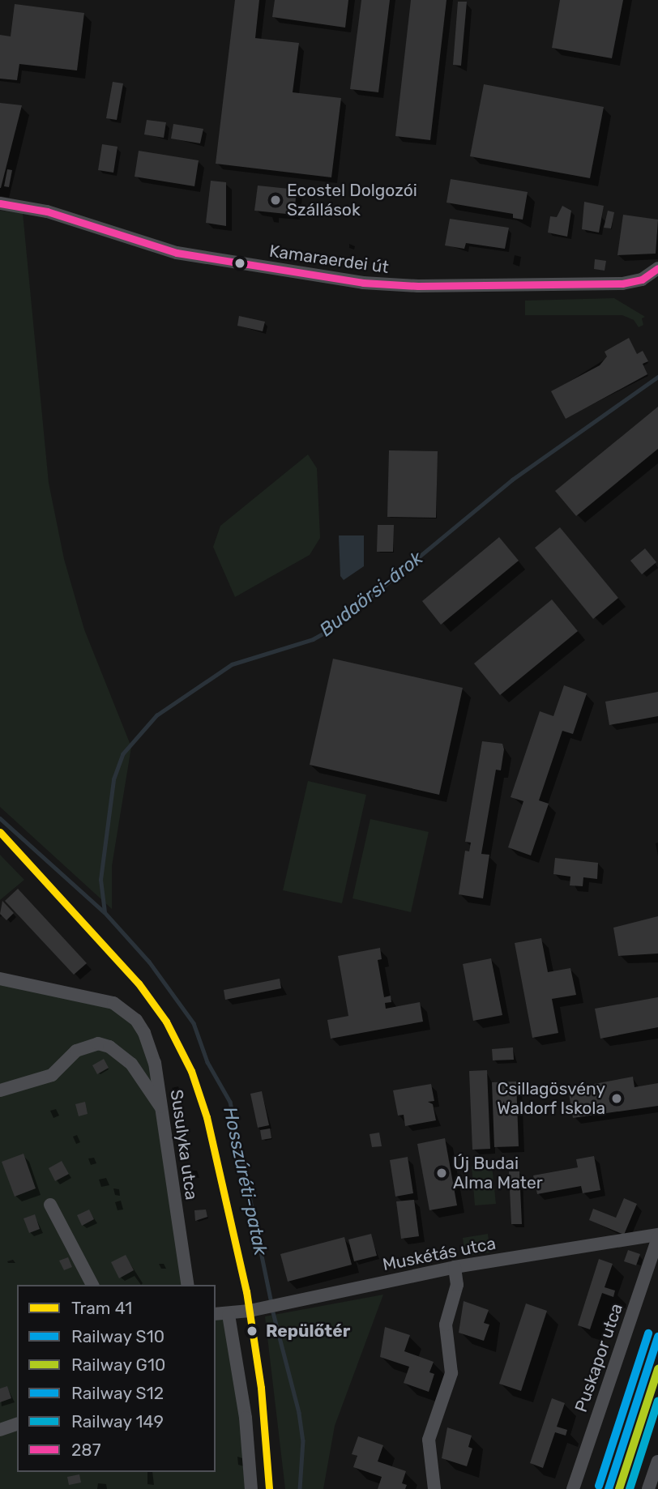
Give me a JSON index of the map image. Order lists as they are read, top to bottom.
{
  "streets": {
    "street": [
      "Kamaraerdei út",
      "Susulyka utca",
      "Muskétás utca",
      "Puskapor utca"
    ]
  },
  "crossings": [
    ["Muskétás utca", "Puskapor utca"]
  ],
  "water": ["Budaörsi-árok", "Hosszúréti-patak"],
  "places": [
    "Ecostel Dolgozói Szállások",
    "Csillagösvény Waldorf Iskola",
    "Új Budai Alma Mater",
    "Repülőtér"
  ],
  "lines": [
    "transit line 287",
    "tram line 41",
    "rail line S12",
    "rail line S10",
    "rail line G10",
    "rail line 149"
  ],
  "legend": [
    "Tram 41",
    "Railway S10",
    "Railway G10",
    "Railway S12",
    "Railway 149",
    "287"
  ]
}
